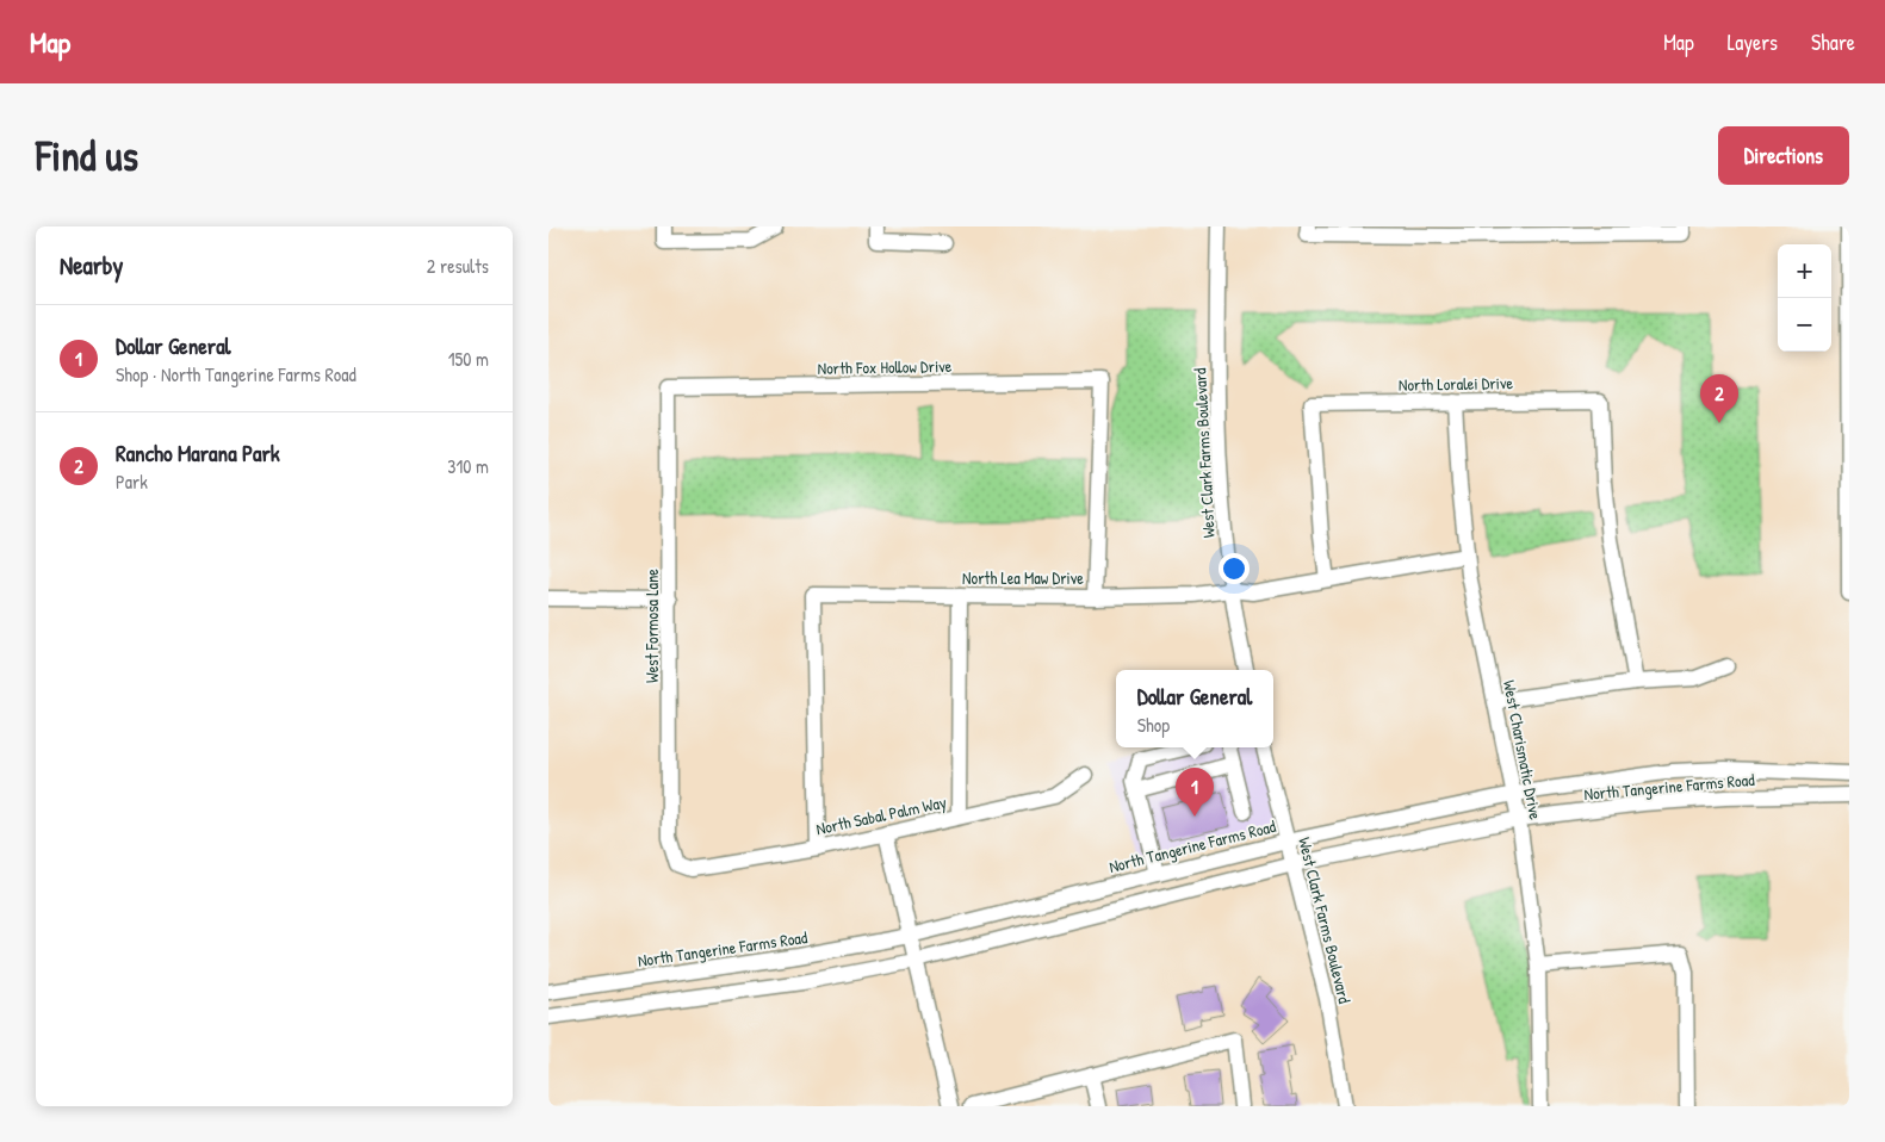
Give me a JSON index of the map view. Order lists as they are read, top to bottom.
{
  "streets": {
    "street": [
      "North Fox Hollow Drive",
      "North Loralei Drive",
      "West Clark Farms Boulevard",
      "North Lea Maw Drive",
      "West Formosa Lane",
      "West Charismatic Drive",
      "North Tangerine Farms Road",
      "North Sabal Palm Way"
    ]
  },
  "crossings": [
    ["North Fox Hollow Drive", "North Lea Maw Drive"],
    ["North Fox Hollow Drive", "West Formosa Lane"],
    ["North Loralei Drive", "North Lea Maw Drive"],
    ["North Loralei Drive", "West Charismatic Drive"],
    ["West Clark Farms Boulevard", "North Lea Maw Drive"],
    ["West Clark Farms Boulevard", "North Tangerine Farms Road"],
    ["North Lea Maw Drive", "West Charismatic Drive"],
    ["North Lea Maw Drive", "North Sabal Palm Way"],
    ["West Formosa Lane", "North Sabal Palm Way"],
    ["West Charismatic Drive", "North Tangerine Farms Road"]
  ],
  "page": {
    "header": "Map",
    "nav": ["Map", "Layers", "Share"],
    "buttons": "Directions",
    "title": "Find us",
    "heading": ["Nearby", "2 results"],
    "map_buttons": ["+", "−"],
    "list": [
      {
        "mark": "1",
        "name": "Dollar General",
        "note": "Shop · North Tangerine Farms Road",
        "value": "150 m"
      },
      {
        "mark": "2",
        "name": "Rancho Marana Park",
        "note": "Park",
        "value": "310 m"
      }
    ],
    "pins": ["2", "1"],
    "popup": ["Dollar General", "Shop"]
  }
}
